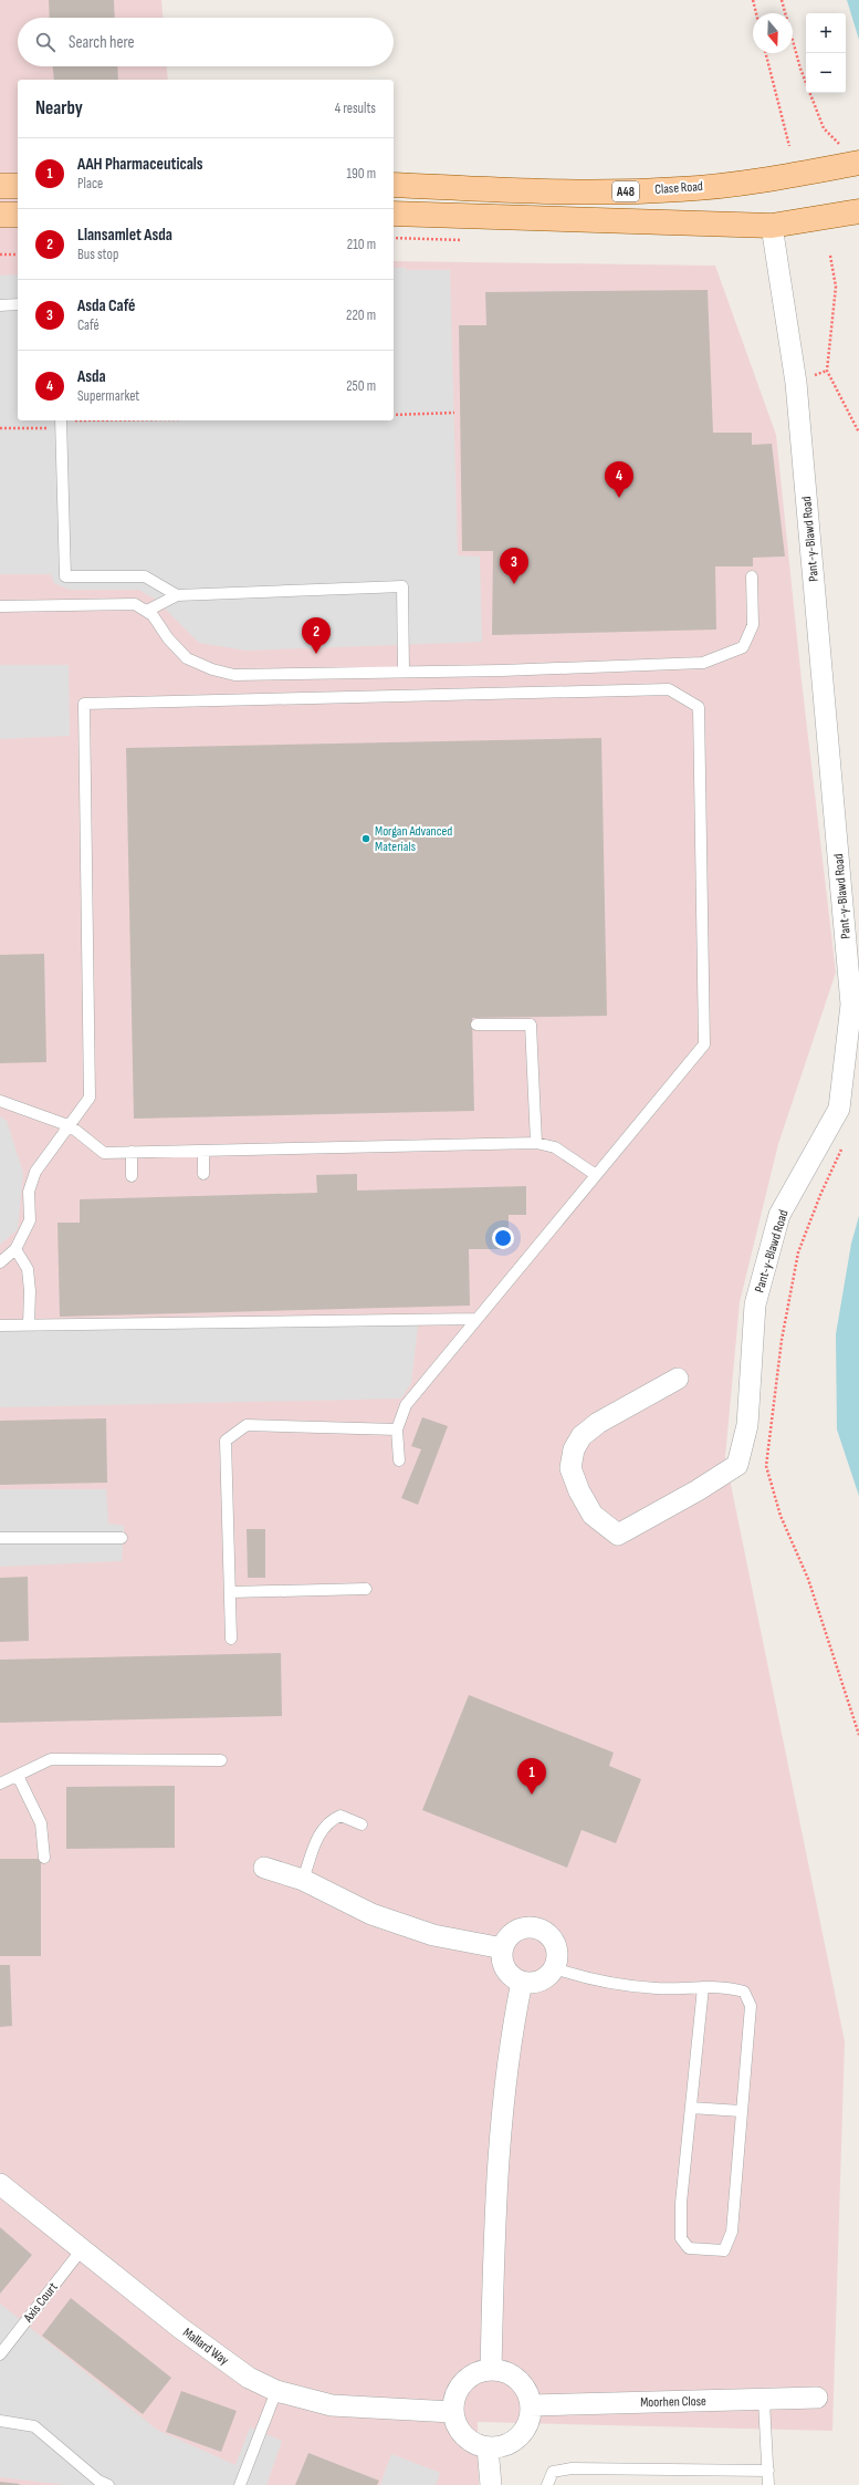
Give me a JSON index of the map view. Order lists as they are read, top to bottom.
{
  "streets": {
    "main road": ["Clase Road", "A48"],
    "street": ["Pant-y-Blawd Road", "Mallard Way", "Moorhen Close"],
    "lane": ["Axis Court"]
  },
  "crossings": [
    ["Axis Court", "Mallard Way"],
    ["Mallard Way", "Moorhen Close"]
  ],
  "places": ["Morgan Advanced Materials"],
  "north": "bottom",
  "page": {
    "map_buttons": ["+", "−"],
    "search": "Search here",
    "heading": ["Nearby", "4 results"],
    "list": [
      {
        "mark": "1",
        "name": "AAH Pharmaceuticals",
        "note": "Place",
        "value": "190 m"
      },
      {
        "mark": "2",
        "name": "Llansamlet Asda",
        "note": "Bus stop",
        "value": "210 m"
      },
      {
        "mark": "3",
        "name": "Asda Café",
        "note": "Café",
        "value": "220 m"
      },
      {
        "mark": "4",
        "name": "Asda",
        "note": "Supermarket",
        "value": "250 m"
      }
    ],
    "pins": [
      "4",
      "3",
      "2",
      "1"
    ]
  }
}
